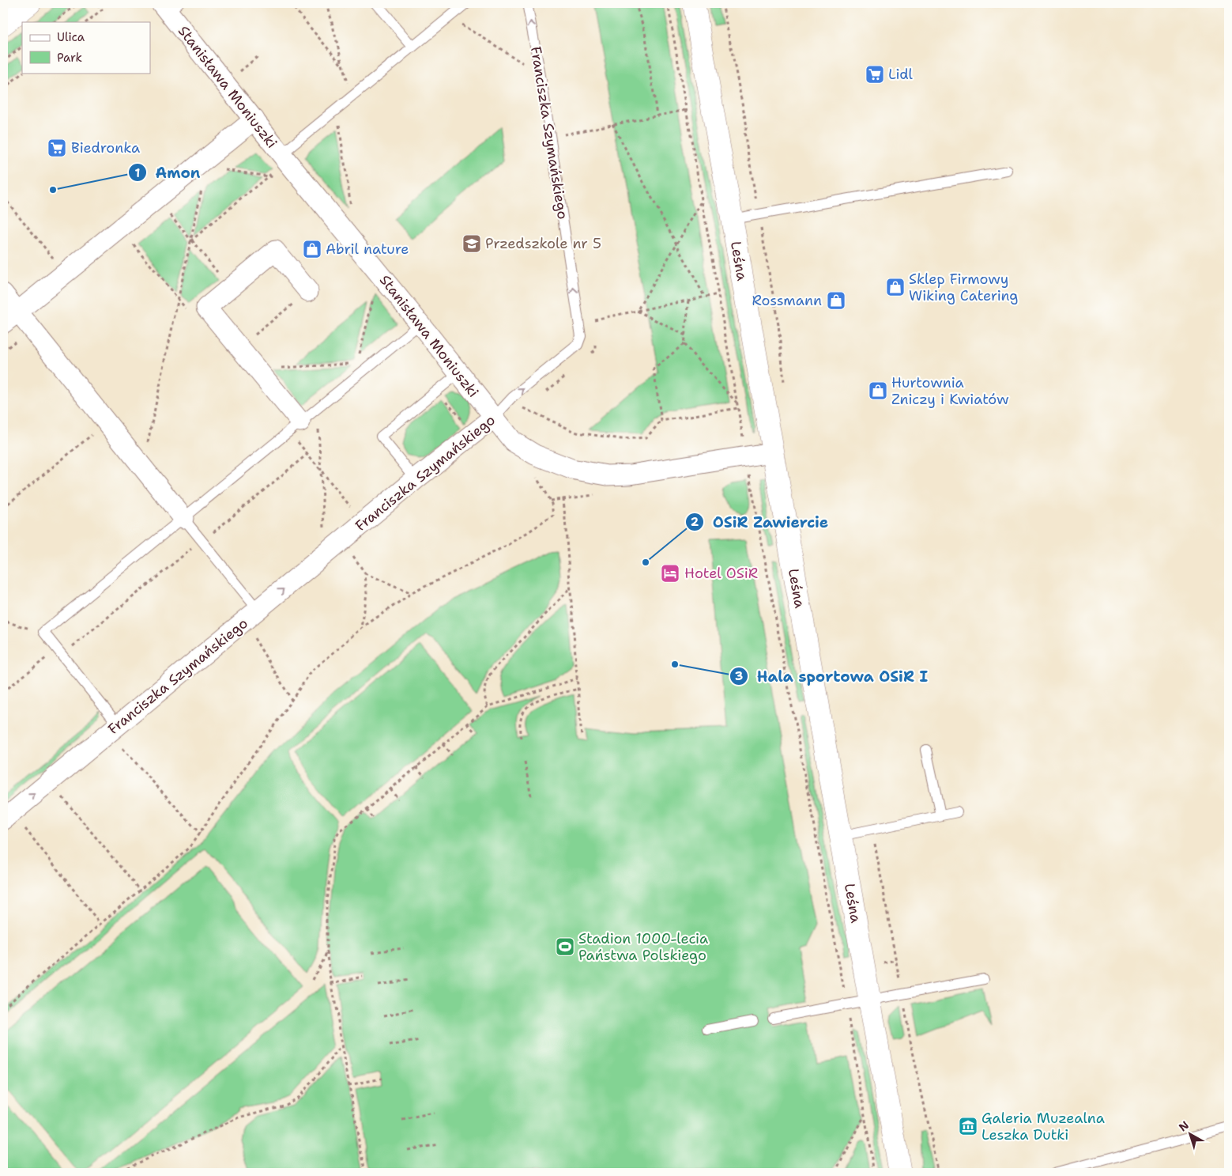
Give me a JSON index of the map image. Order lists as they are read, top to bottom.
{
  "streets": {
    "street": ["Stanisława Moniuszki", "Franciszka Szymańskiego", "Leśna"]
  },
  "crossings": [
    ["Stanisława Moniuszki", "Franciszka Szymańskiego"],
    ["Stanisława Moniuszki", "Leśna"]
  ],
  "one_way": ["Franciszka Szymańskiego"],
  "places": {
    "supermarket": ["Lidl", "Biedronka"],
    "other": ["Amon", "OSiR Zawiercie", "Hala sportowa OSiR I"],
    "school or university": ["Przedszkole nr 5"],
    "shop": [
      "Abril nature",
      "Sklep Firmowy Wiking Catering",
      "Rossmann",
      "Hurtownia Zniczy i Kwiatów"
    ],
    "hotel": ["Hotel OSiR"],
    "sports": ["Stadion 1000-lecia Państwa Polskiego"],
    "museum": ["Galeria Muzealna Leszka Dutki"]
  },
  "legend": ["Ulica", "Park"],
  "north": "top left"
}
